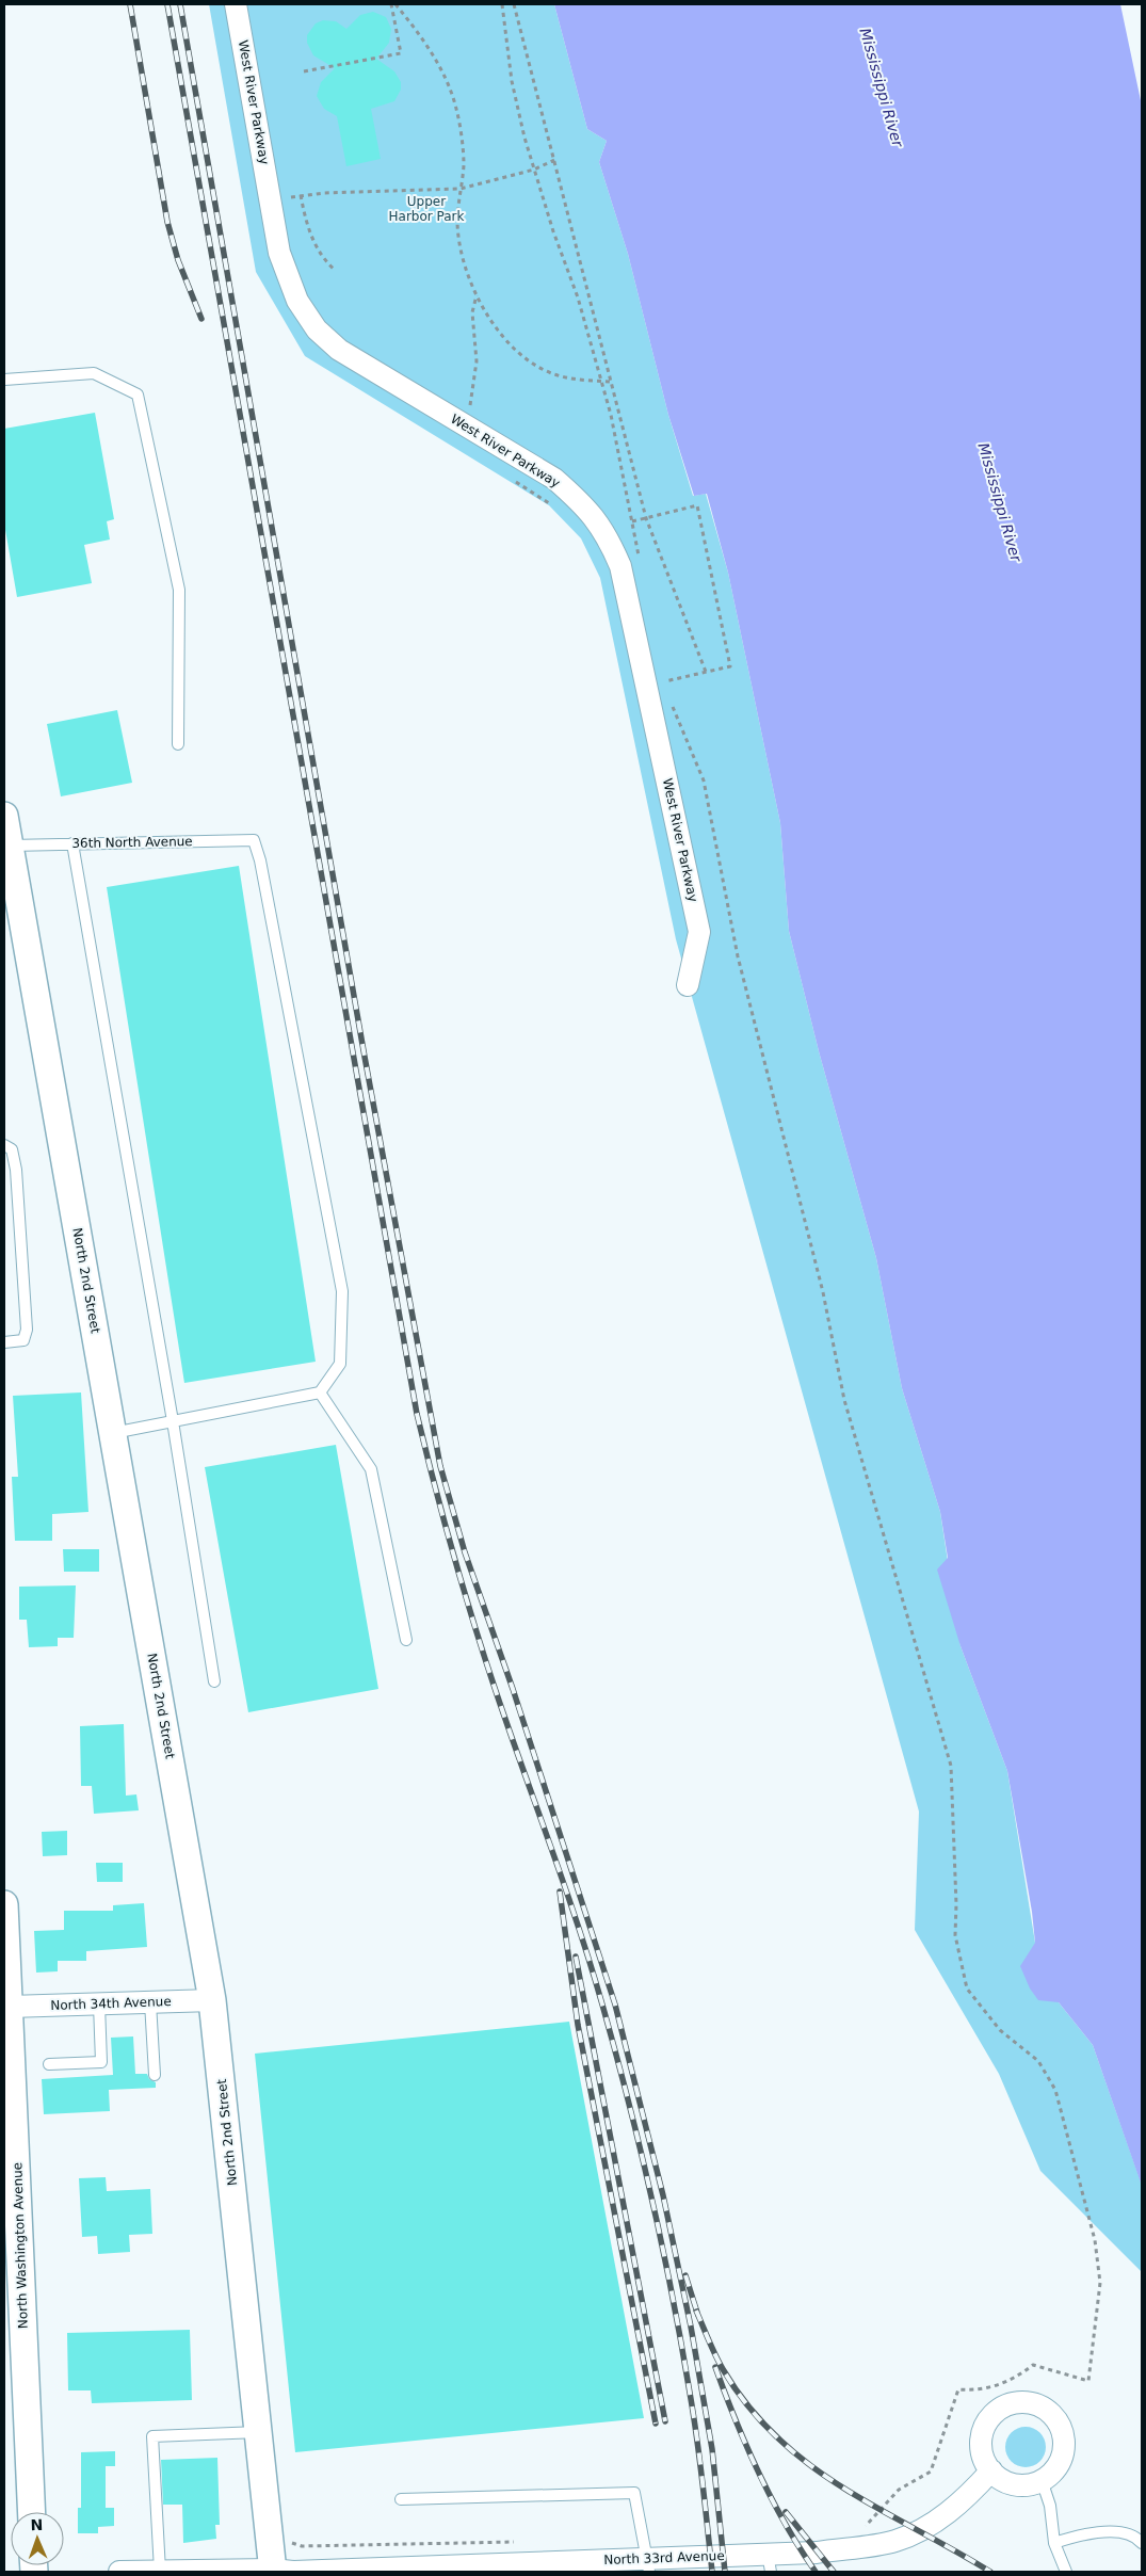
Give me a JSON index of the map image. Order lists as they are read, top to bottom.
{
  "streets": {
    "street": [
      "West River Parkway",
      "North 2nd Street",
      "North 34th Avenue",
      "North Washington Avenue",
      "North 33rd Avenue"
    ],
    "lane": ["36th North Avenue"]
  },
  "crossings": [
    ["36th North Avenue", "North 2nd Street"],
    ["North 2nd Street", "North 34th Avenue"],
    ["North 2nd Street", "North 33rd Avenue"],
    ["North 34th Avenue", "North Washington Avenue"]
  ],
  "water": ["Mississippi River"],
  "parks": ["Upper Harbor Park"],
  "north": "top"
}
